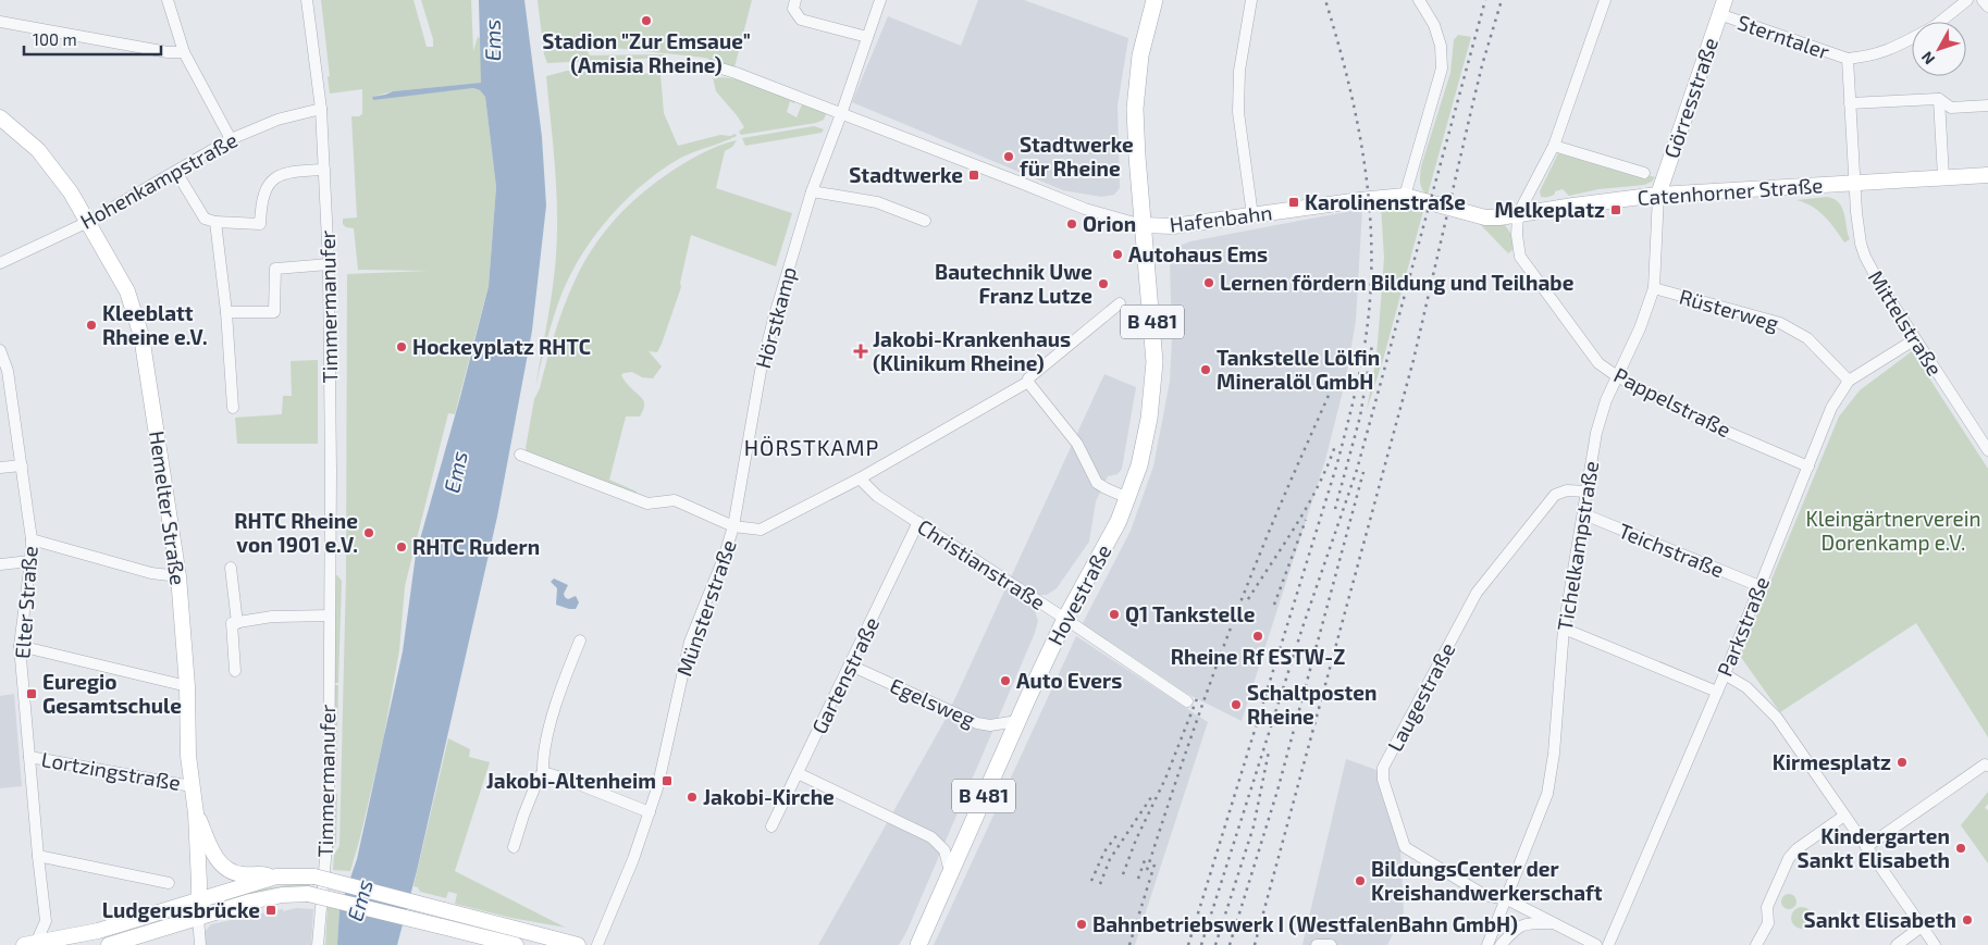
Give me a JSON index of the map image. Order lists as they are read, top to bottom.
{
  "streets": {
    "main road": [
      "Görresstraße",
      "Catenhorner Straße",
      "Hafenbahn",
      "B 481",
      "Hemelter Straße",
      "Hovestraße"
    ],
    "street": [
      "Sterntaler",
      "Hohenkampstraße",
      "Timmermanufer",
      "Rüsterweg",
      "Hörstkamp",
      "Mittelstraße",
      "Pappelstraße",
      "Tichelkampstraße",
      "Teichstraße",
      "Christianstraße",
      "Elter Straße",
      "Münsterstraße",
      "Parkstraße",
      "Gartenstraße",
      "Laugestraße",
      "Egelsweg",
      "Lortzingstraße"
    ]
  },
  "crossings": [
    ["Sterntaler", "Görresstraße"],
    ["Sterntaler", "Mittelstraße"],
    ["Görresstraße", "Catenhorner Straße"],
    ["Görresstraße", "Tichelkampstraße"],
    ["Hohenkampstraße", "Timmermanufer"],
    ["Hohenkampstraße", "Hemelter Straße"],
    ["Catenhorner Straße", "Hafenbahn"],
    ["Catenhorner Straße", "Mittelstraße"],
    ["Catenhorner Straße", "Pappelstraße"],
    ["Catenhorner Straße", "Tichelkampstraße"],
    ["Hafenbahn", "Hörstkamp"],
    ["Hafenbahn", "B 481"],
    ["Hafenbahn", "Pappelstraße"],
    ["Hafenbahn", "Hovestraße"],
    ["Rüsterweg", "Tichelkampstraße"],
    ["Rüsterweg", "Parkstraße"],
    ["Hörstkamp", "Münsterstraße"],
    ["B 481", "Hovestraße"],
    ["Mittelstraße", "Parkstraße"],
    ["Pappelstraße", "Tichelkampstraße"],
    ["Pappelstraße", "Parkstraße"],
    ["Hemelter Straße", "Lortzingstraße"],
    ["Tichelkampstraße", "Teichstraße"],
    ["Tichelkampstraße", "Laugestraße"],
    ["Teichstraße", "Parkstraße"],
    ["Christianstraße", "Hovestraße"],
    ["Christianstraße", "Münsterstraße"],
    ["Christianstraße", "Gartenstraße"],
    ["Hovestraße", "Egelsweg"],
    ["Elter Straße", "Lortzingstraße"],
    ["Gartenstraße", "Egelsweg"]
  ],
  "districts": ["HÖRSTKAMP"],
  "water": ["Ems"],
  "parks": ["Kleingärtnerverein Dorenkamp e.V."],
  "places": {
    "other": [
      "Stadion \"Zur Emsaue\" (Amisia Rheine)",
      "Stadtwerke für Rheine",
      "Orion",
      "Autohaus Ems",
      "Lernen fördern Bildung und Teilhabe",
      "Bautechnik Uwe Franz Lutze",
      "Kleeblatt Rheine e.V.",
      "Hockeyplatz RHTC",
      "Tankstelle Lölfin Mineralöl GmbH",
      "RHTC Rheine von 1901 e.V.",
      "RHTC Rudern",
      "Q1 Tankstelle",
      "Rheine Rf ESTW-Z",
      "Auto Evers",
      "Schaltposten Rheine",
      "Kirmesplatz",
      "Jakobi-Kirche",
      "Kindergarten Sankt Elisabeth",
      "BildungsCenter der Kreishandwerkerschaft",
      "Sankt Elisabeth",
      "Bahnbetriebswerk I (WestfalenBahn GmbH)"
    ],
    "transit": [
      "Stadtwerke",
      "Karolinenstraße",
      "Melkeplatz",
      "Euregio Gesamtschule",
      "Jakobi-Altenheim",
      "Ludgerusbrücke"
    ],
    "health": ["Jakobi-Krankenhaus (Klinikum Rheine)"]
  },
  "scale_bar": "100 m",
  "north": "bottom left"
}
